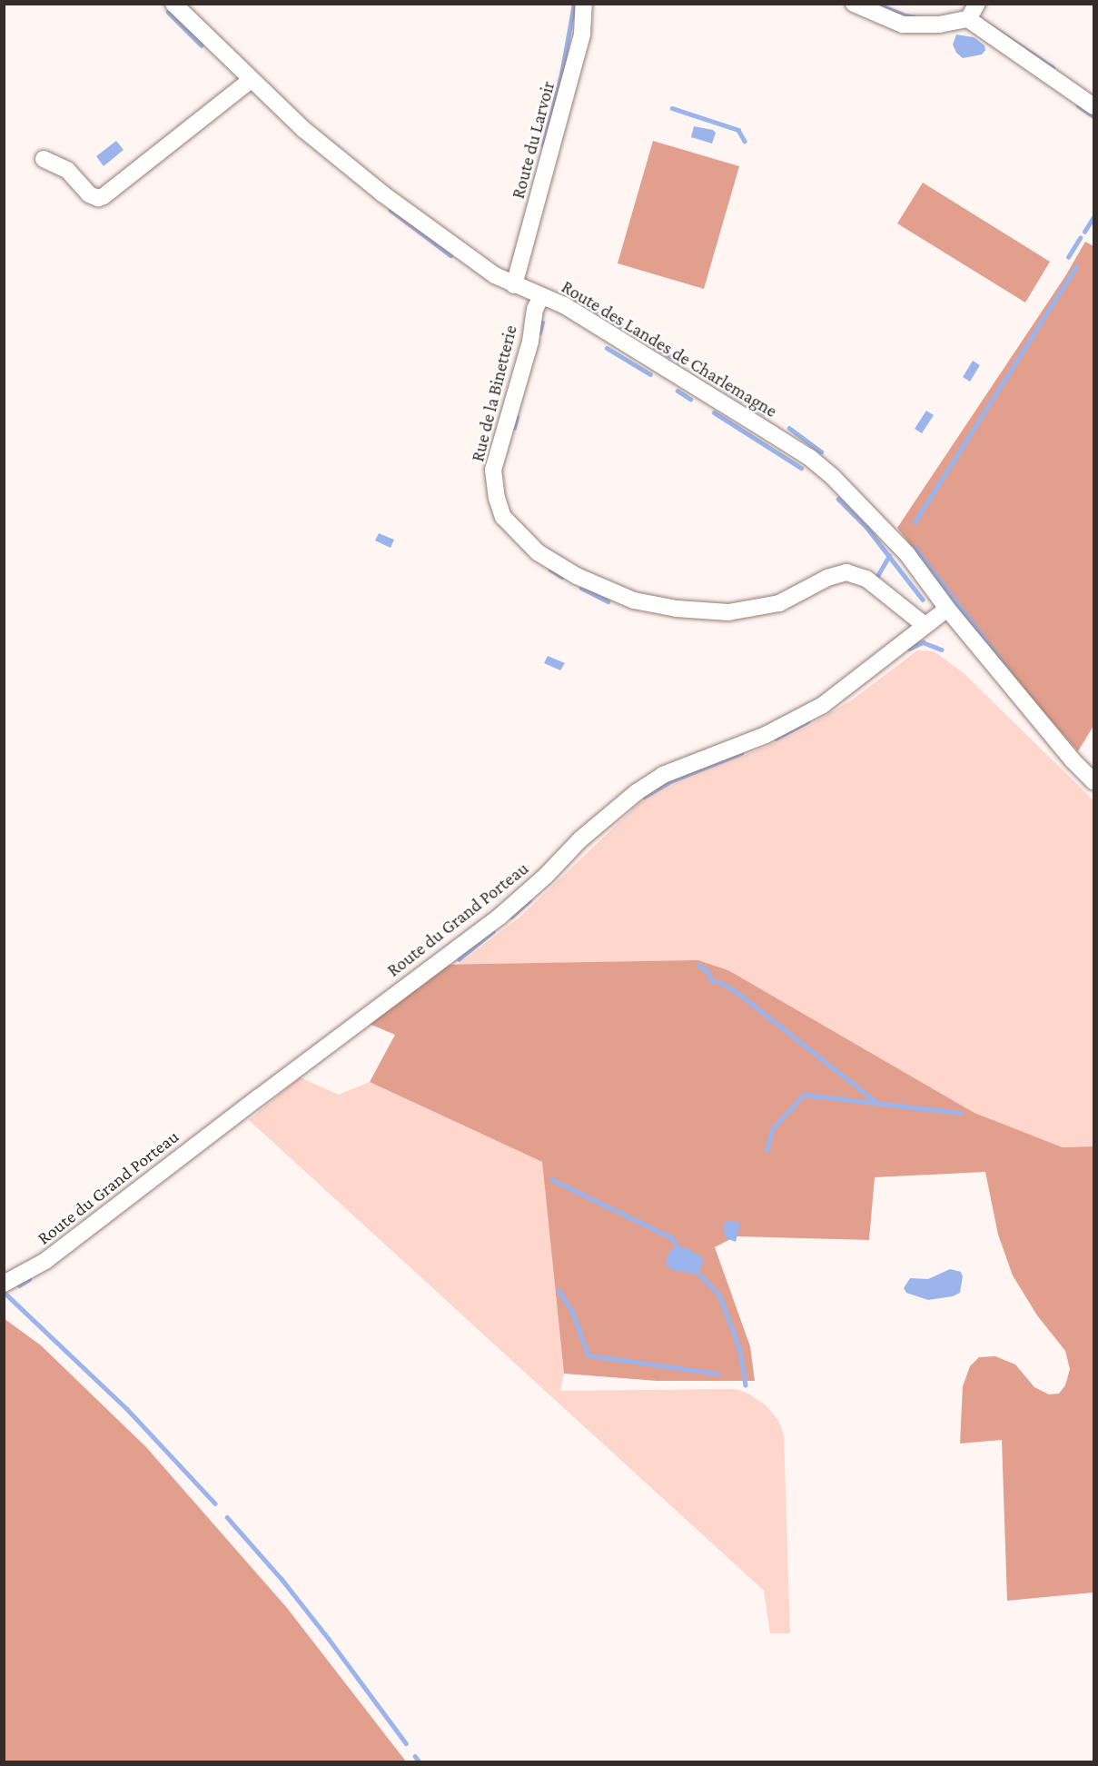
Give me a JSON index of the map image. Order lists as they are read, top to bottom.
{
  "streets": {
    "street": [
      "Route du Larvoir",
      "Route des Landes de Charlemagne",
      "Rue de la Binetterie",
      "Route du Grand Porteau"
    ]
  },
  "crossings": [
    ["Route du Larvoir", "Route des Landes de Charlemagne"],
    ["Route des Landes de Charlemagne", "Rue de la Binetterie"],
    ["Route des Landes de Charlemagne", "Route du Grand Porteau"],
    ["Rue de la Binetterie", "Route du Grand Porteau"]
  ]
}
